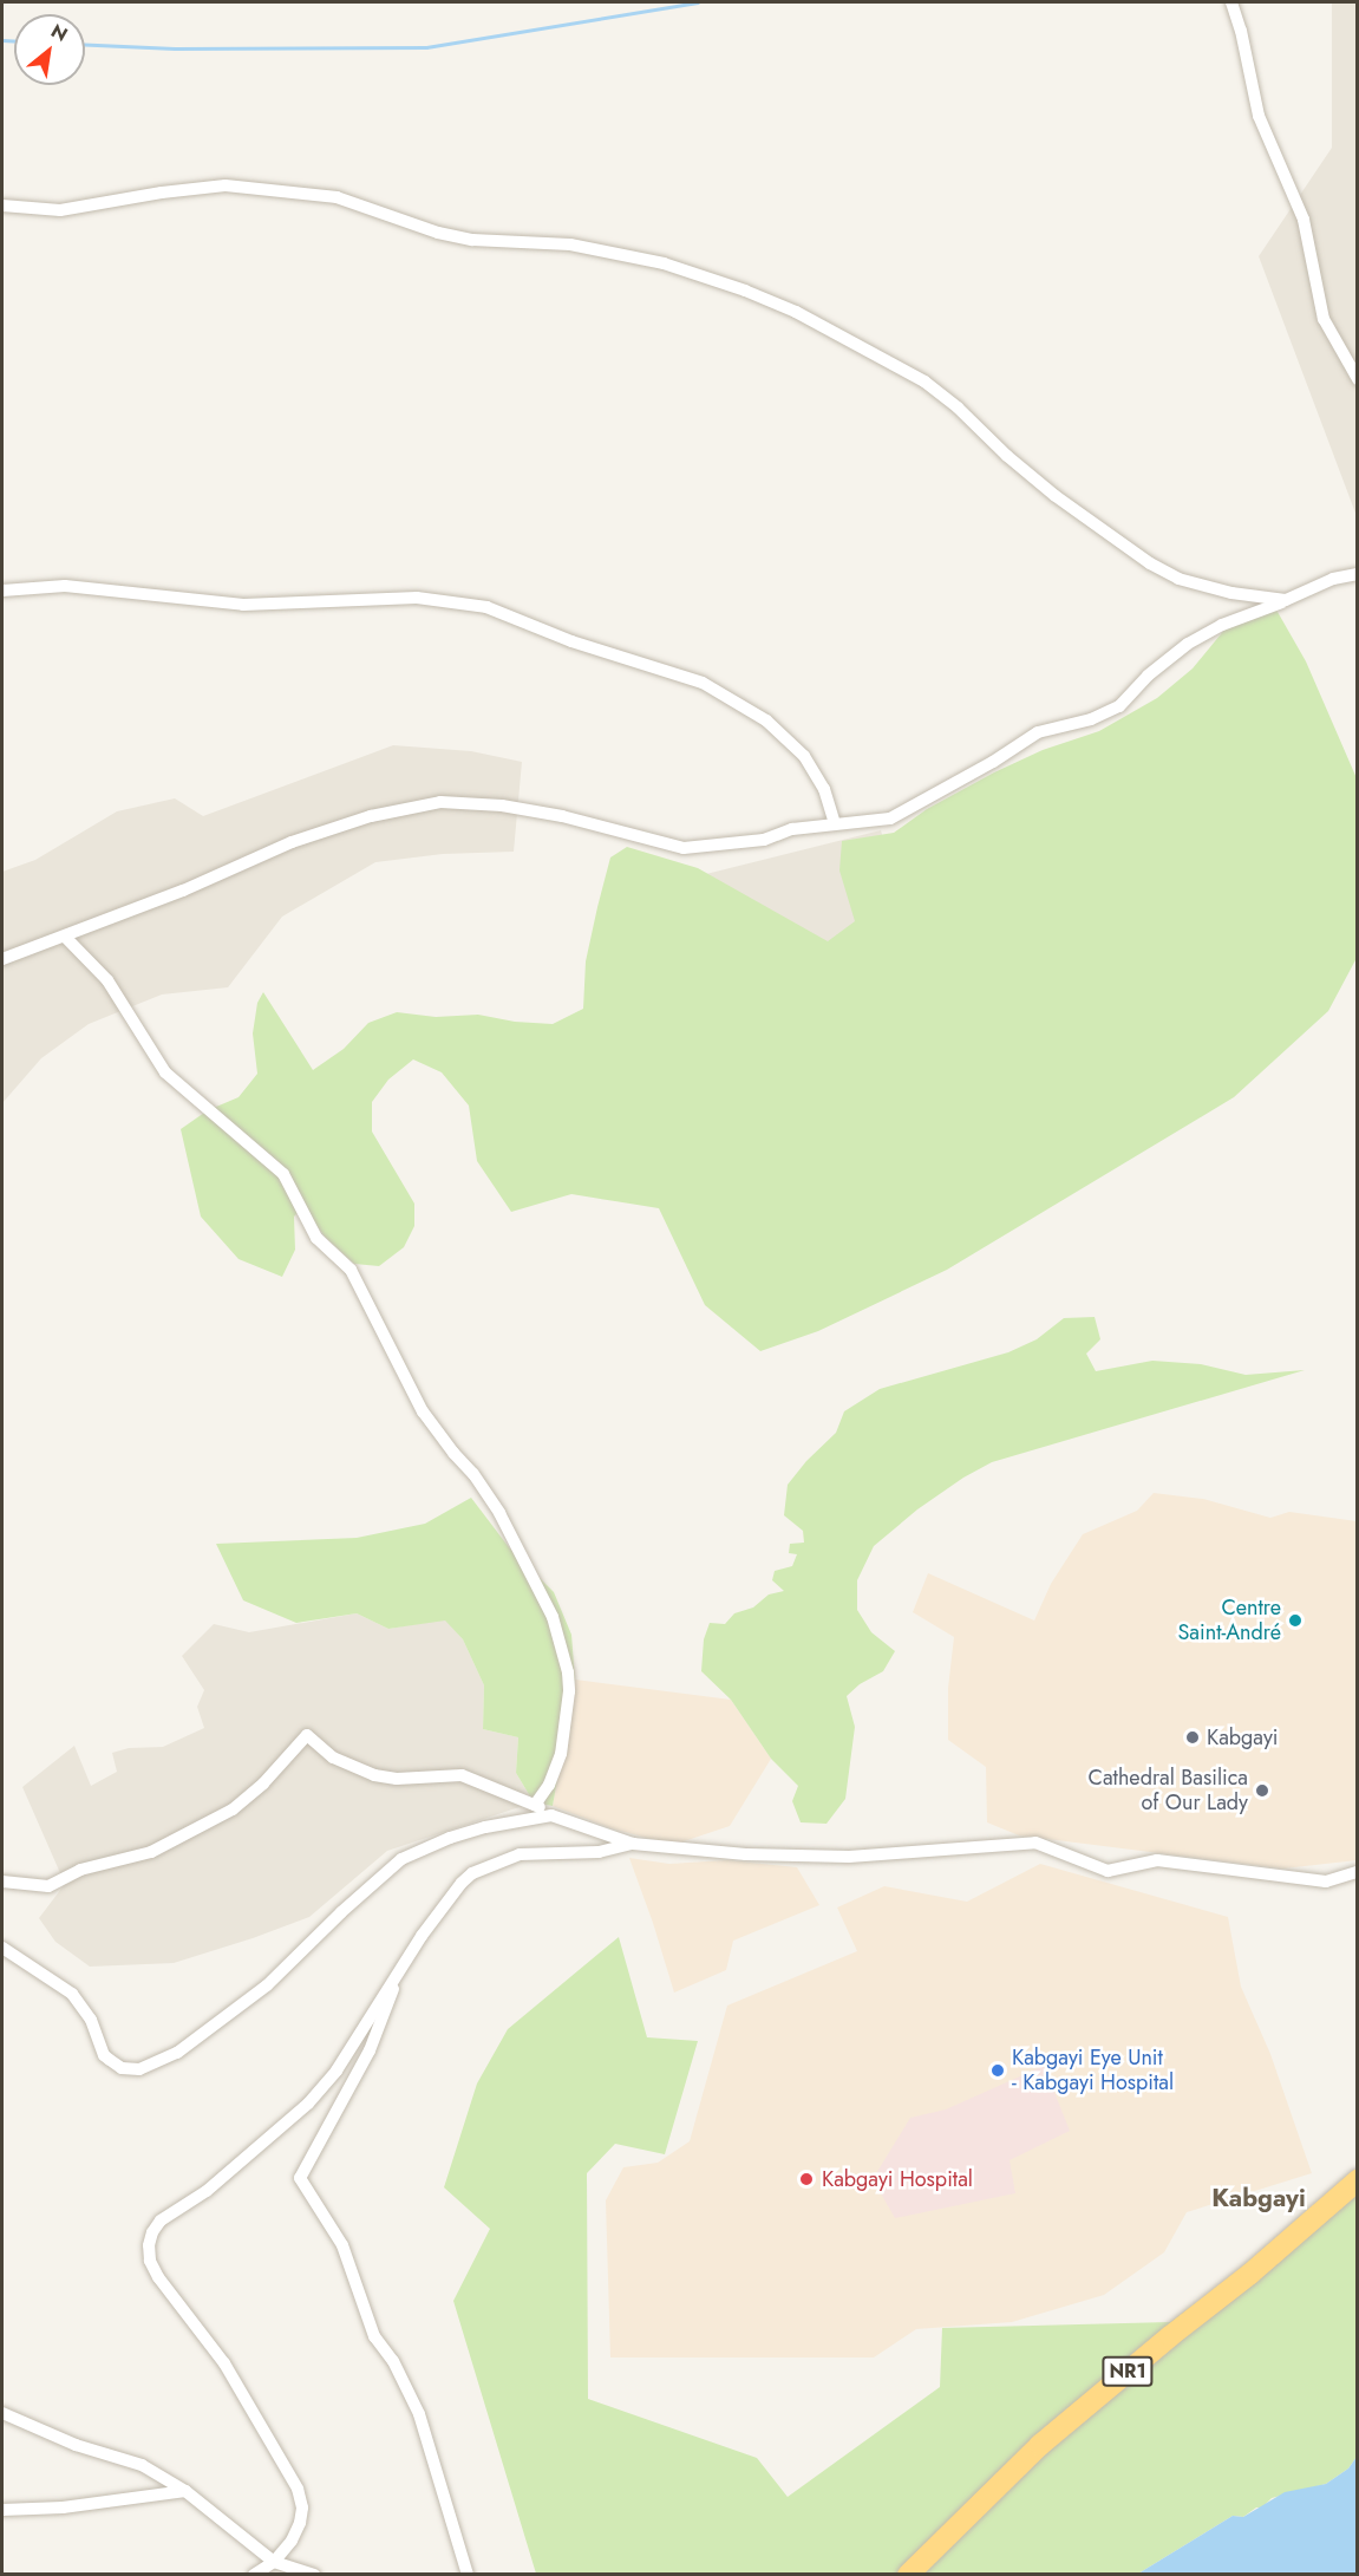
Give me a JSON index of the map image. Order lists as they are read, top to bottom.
{
  "streets": {
    "highway": ["NR1"]
  },
  "districts": ["Kabgayi"],
  "places": [
    "Centre Saint-André",
    "Kabgayi",
    "Cathedral Basilica of Our Lady",
    "Kabgayi Eye Unit - Kabgayi Hospital",
    "Kabgayi Hospital"
  ],
  "north": "top right"
}
